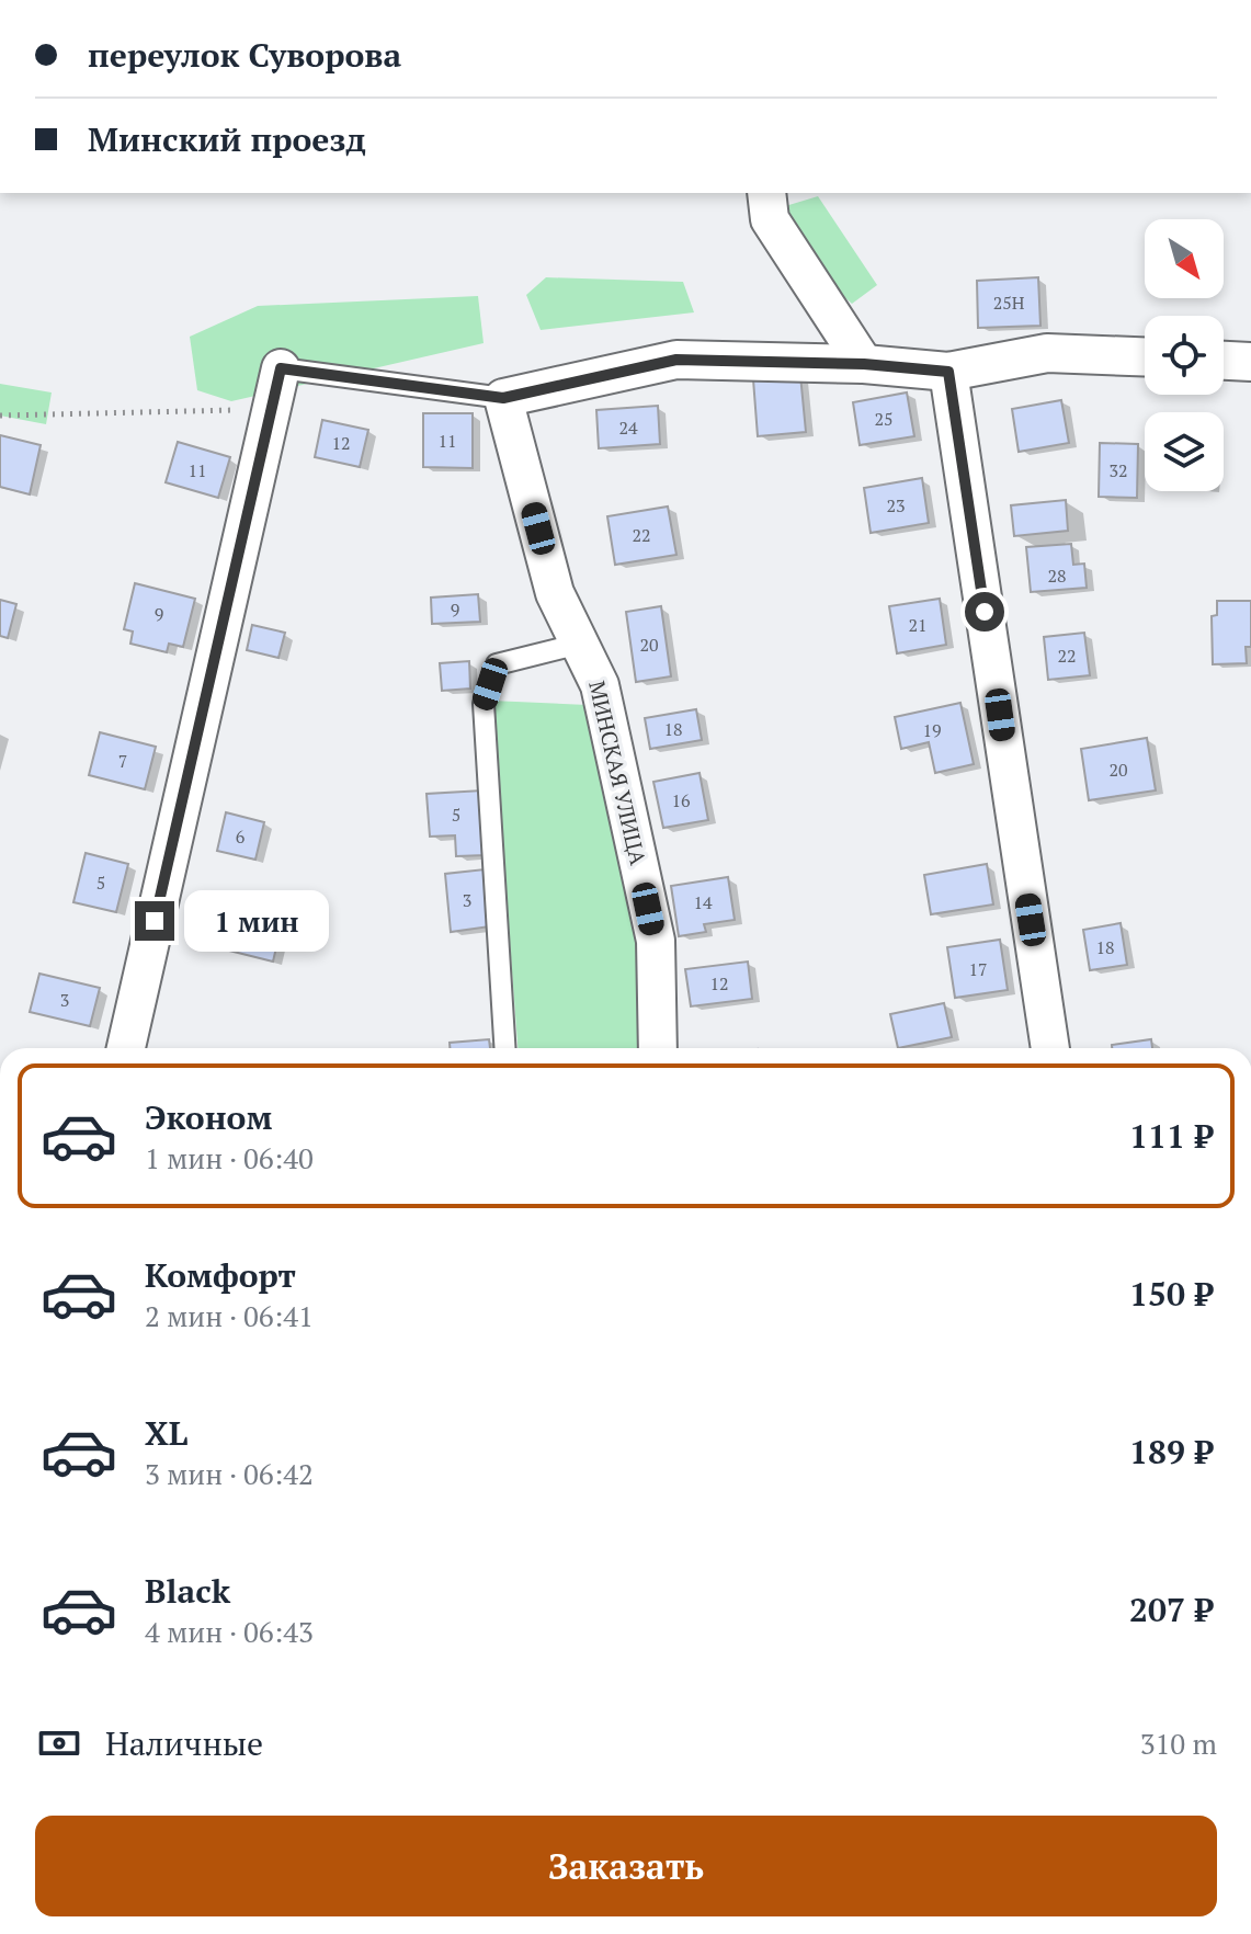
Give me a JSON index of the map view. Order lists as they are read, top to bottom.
{
  "streets": {
    "street": ["МИНСКАЯ УЛИЦА"]
  },
  "house_numbers": [
    "25Н",
    "25",
    "24",
    "11",
    "12",
    "11",
    "32",
    "23",
    "22",
    "28",
    "9",
    "9",
    "21",
    "20",
    "22",
    "18",
    "19",
    "7",
    "20",
    "16",
    "5",
    "6",
    "5",
    "3",
    "14",
    "18",
    "17",
    "12",
    "3"
  ],
  "north": "bottom right",
  "page": {
    "banner": ["переулок Суворова", "Минский проезд"],
    "bubble": "1 мин",
    "list": [
      {
        "name": "Эконом",
        "note": "1 мин · 06:40",
        "value": "111 ₽"
      },
      {
        "name": "Комфорт",
        "note": "2 мин · 06:41",
        "value": "150 ₽"
      },
      {
        "name": "XL",
        "note": "3 мин · 06:42",
        "value": "189 ₽"
      },
      {
        "name": "Black",
        "note": "4 мин · 06:43",
        "value": "207 ₽"
      }
    ],
    "pay": ["Наличные", "310 m"],
    "buttons": "Заказать"
  }
}
